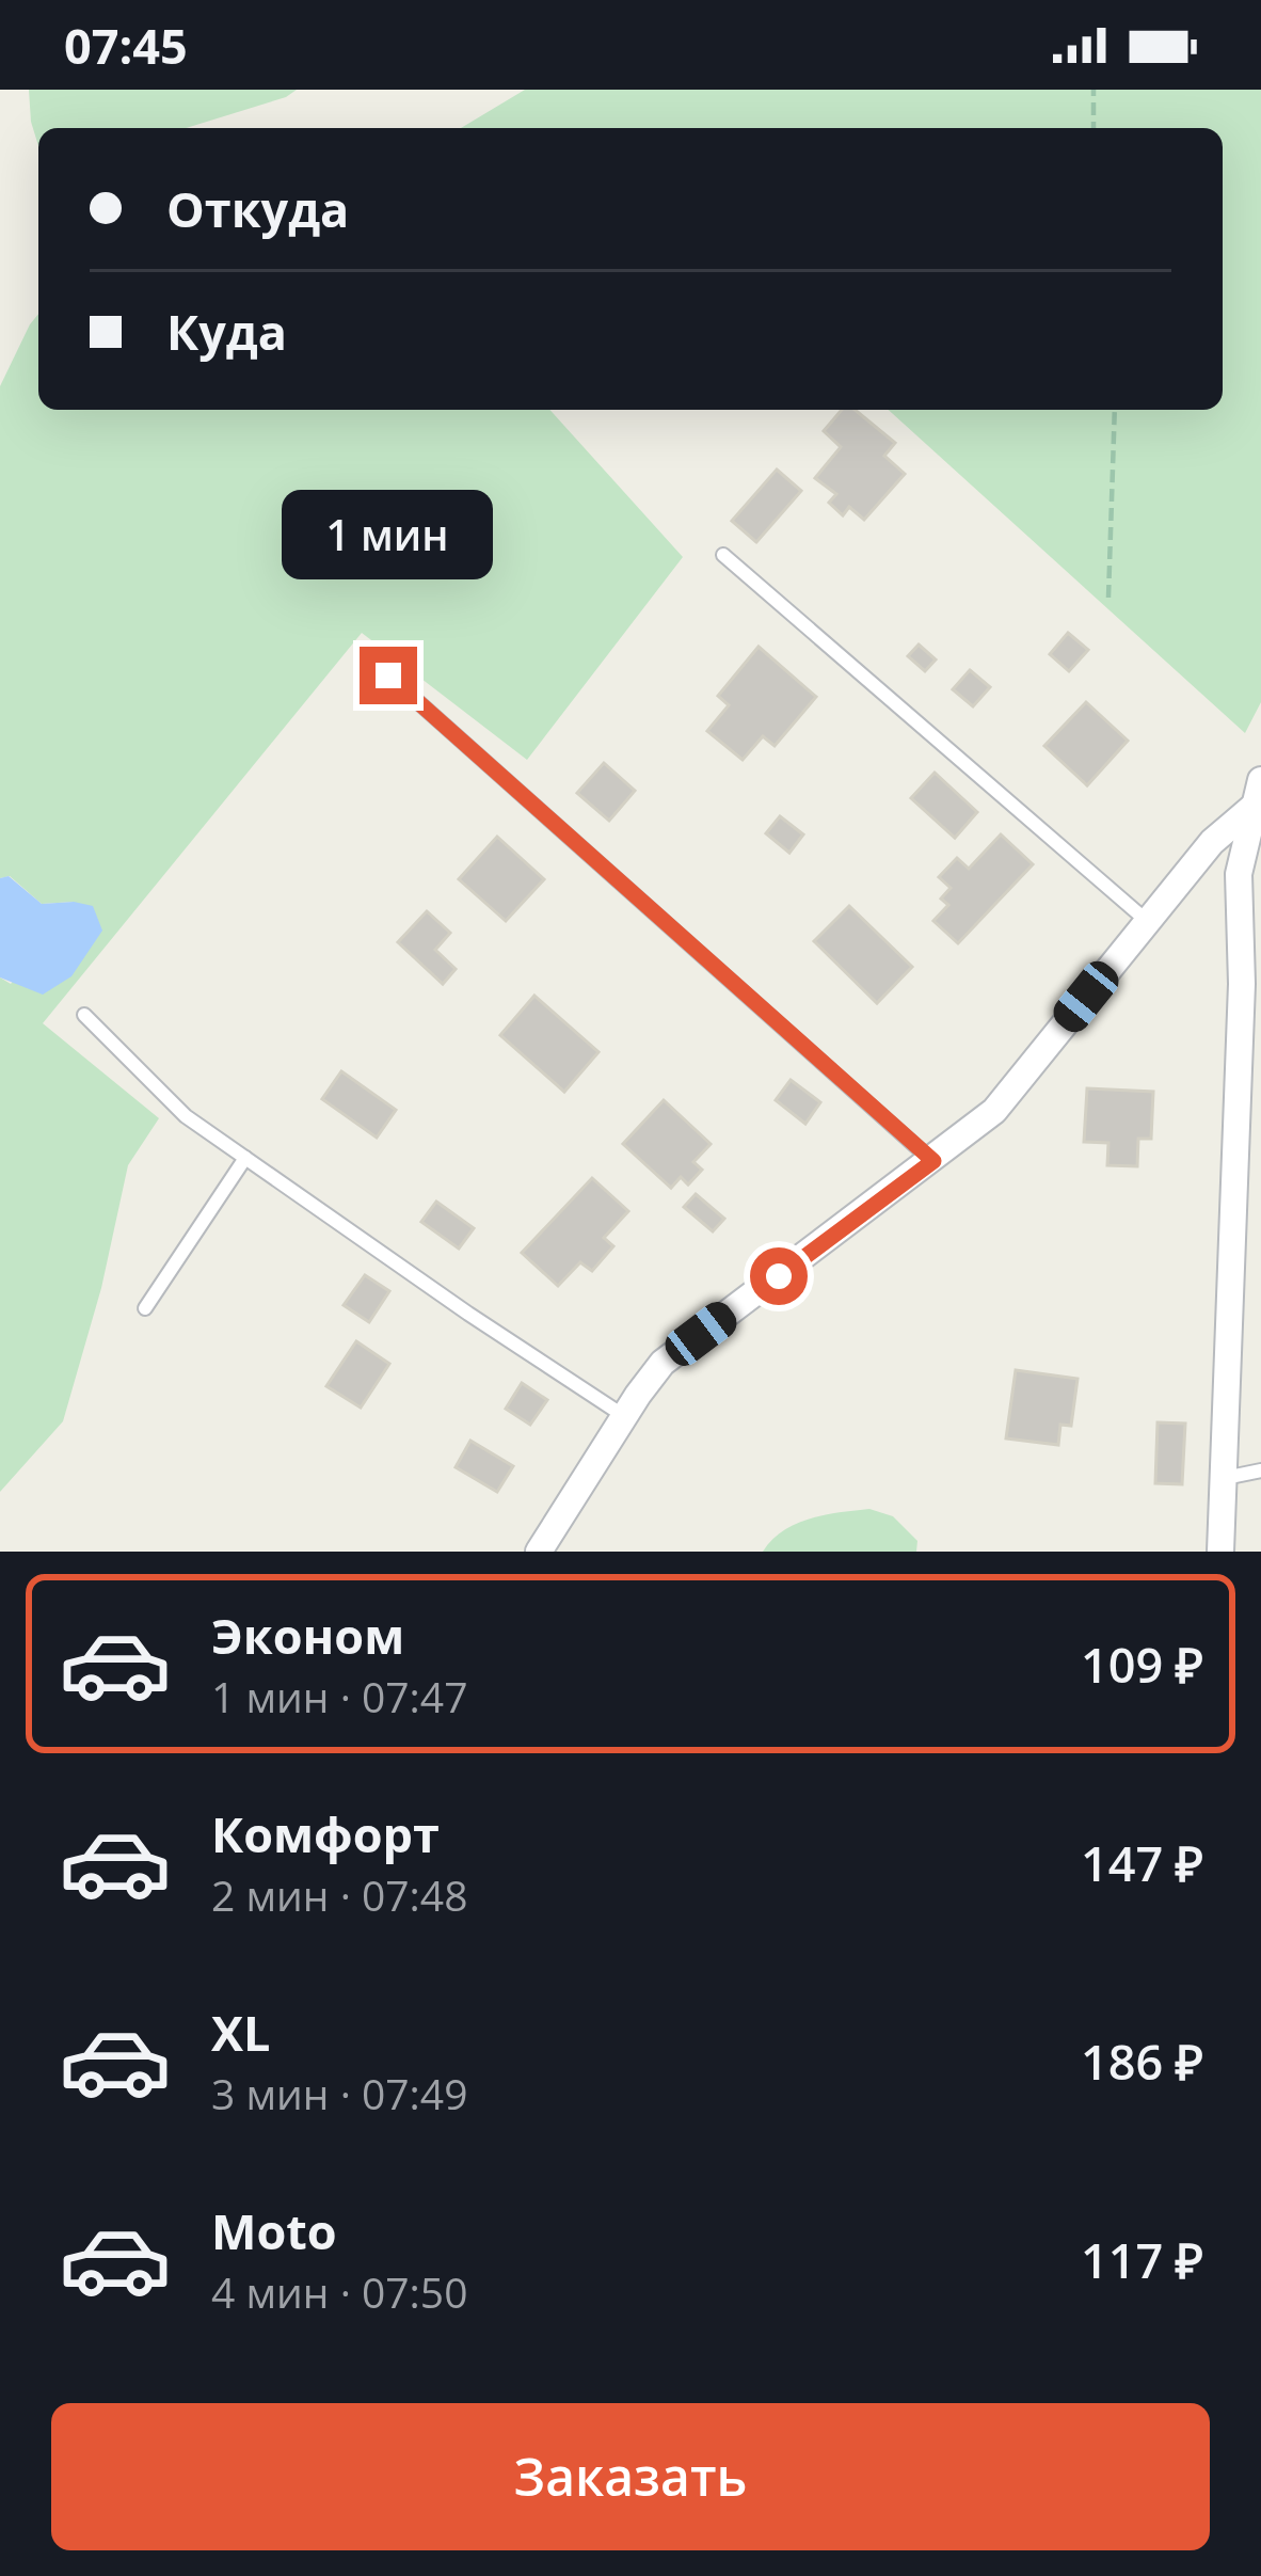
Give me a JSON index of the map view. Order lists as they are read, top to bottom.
{
  "page": {
    "status": "07:45",
    "banner": ["Откуда", "Куда"],
    "bubble": "1 мин",
    "list": [
      {
        "name": "Эконом",
        "note": "1 мин · 07:47",
        "value": "109 ₽"
      },
      {
        "name": "Комфорт",
        "note": "2 мин · 07:48",
        "value": "147 ₽"
      },
      {
        "name": "XL",
        "note": "3 мин · 07:49",
        "value": "186 ₽"
      },
      {
        "name": "Moto",
        "note": "4 мин · 07:50",
        "value": "117 ₽"
      }
    ],
    "buttons": "Заказать"
  }
}
